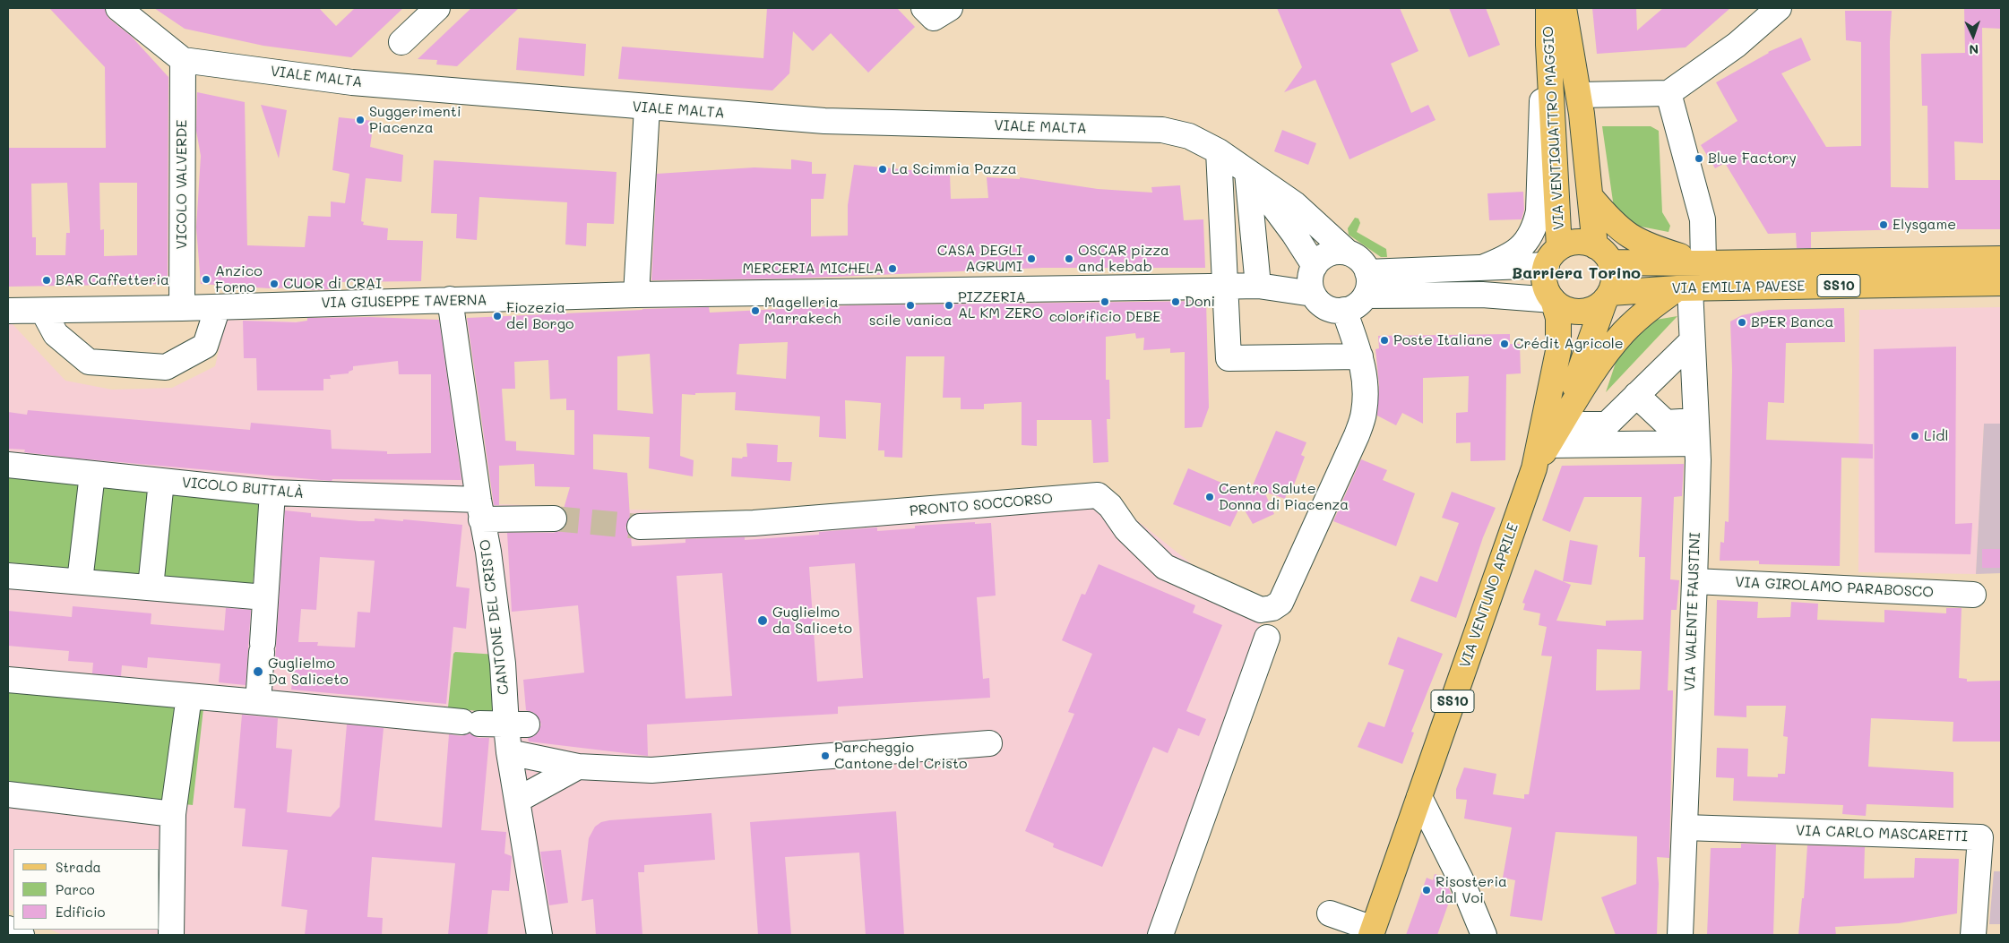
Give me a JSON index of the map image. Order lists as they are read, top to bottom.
{
  "streets": {
    "main road": [
      "VIA VENTIQUATTRO MAGGIO",
      "SS10",
      "VIA EMILIA PAVESE",
      "VIA VENTUNO APRILE"
    ],
    "street": [
      "VIALE MALTA",
      "VICOLO VALVERDE",
      "VIA GIUSEPPE TAVERNA",
      "VICOLO BUTTALÀ",
      "PRONTO SOCCORSO",
      "VIA GIROLAMO PARABOSCO",
      "VIA VALENTE FAUSTINI",
      "CANTONE DEL CRISTO",
      "VIA CARLO MASCARETTI"
    ]
  },
  "crossings": [
    ["VIALE MALTA", "VICOLO VALVERDE"],
    ["VIALE MALTA", "VIA GIUSEPPE TAVERNA"],
    ["VIA VENTIQUATTRO MAGGIO", "SS10"],
    ["VIA VENTIQUATTRO MAGGIO", "VIA EMILIA PAVESE"],
    ["VIA VENTIQUATTRO MAGGIO", "VIA VENTUNO APRILE"],
    ["VICOLO VALVERDE", "VIA GIUSEPPE TAVERNA"],
    ["SS10", "VIA EMILIA PAVESE"],
    ["SS10", "VIA VENTUNO APRILE"],
    ["SS10", "VIA VALENTE FAUSTINI"],
    ["VIA EMILIA PAVESE", "VIA VENTUNO APRILE"],
    ["VIA EMILIA PAVESE", "VIA VALENTE FAUSTINI"],
    ["VIA GIUSEPPE TAVERNA", "CANTONE DEL CRISTO"],
    ["VICOLO BUTTALÀ", "CANTONE DEL CRISTO"],
    ["VIA GIROLAMO PARABOSCO", "VIA VALENTE FAUSTINI"],
    ["VIA VALENTE FAUSTINI", "VIA CARLO MASCARETTI"]
  ],
  "districts": ["Barriera Torino"],
  "places": [
    "Suggerimenti Piacenza",
    "Blue Factory",
    "La Scimmia Pazza",
    "Elysgame",
    "CASA DEGLI AGRUMI",
    "OSCAR pizza and kebab",
    "MERCERIA MICHELA",
    "Anzico Forno",
    "BAR Caffetteria",
    "CUOR di CRAI",
    "colorificio DEBE",
    "Doni",
    "scile vanica",
    "PIZZERIA AL KM ZERO",
    "Magelleria Marrakech",
    "Fiozezia del Borgo",
    "BPER Banca",
    "Poste Italiane",
    "Crédit Agricole",
    "Lidl",
    "Centro Salute Donna di Piacenza",
    "Guglielmo da Saliceto",
    "Guglielmo Da Saliceto",
    "Parcheggio Cantone del Cristo",
    "Risosteria dal Voi"
  ],
  "legend": ["Strada", "Parco", "Edificio"],
  "north": "bottom"
}
